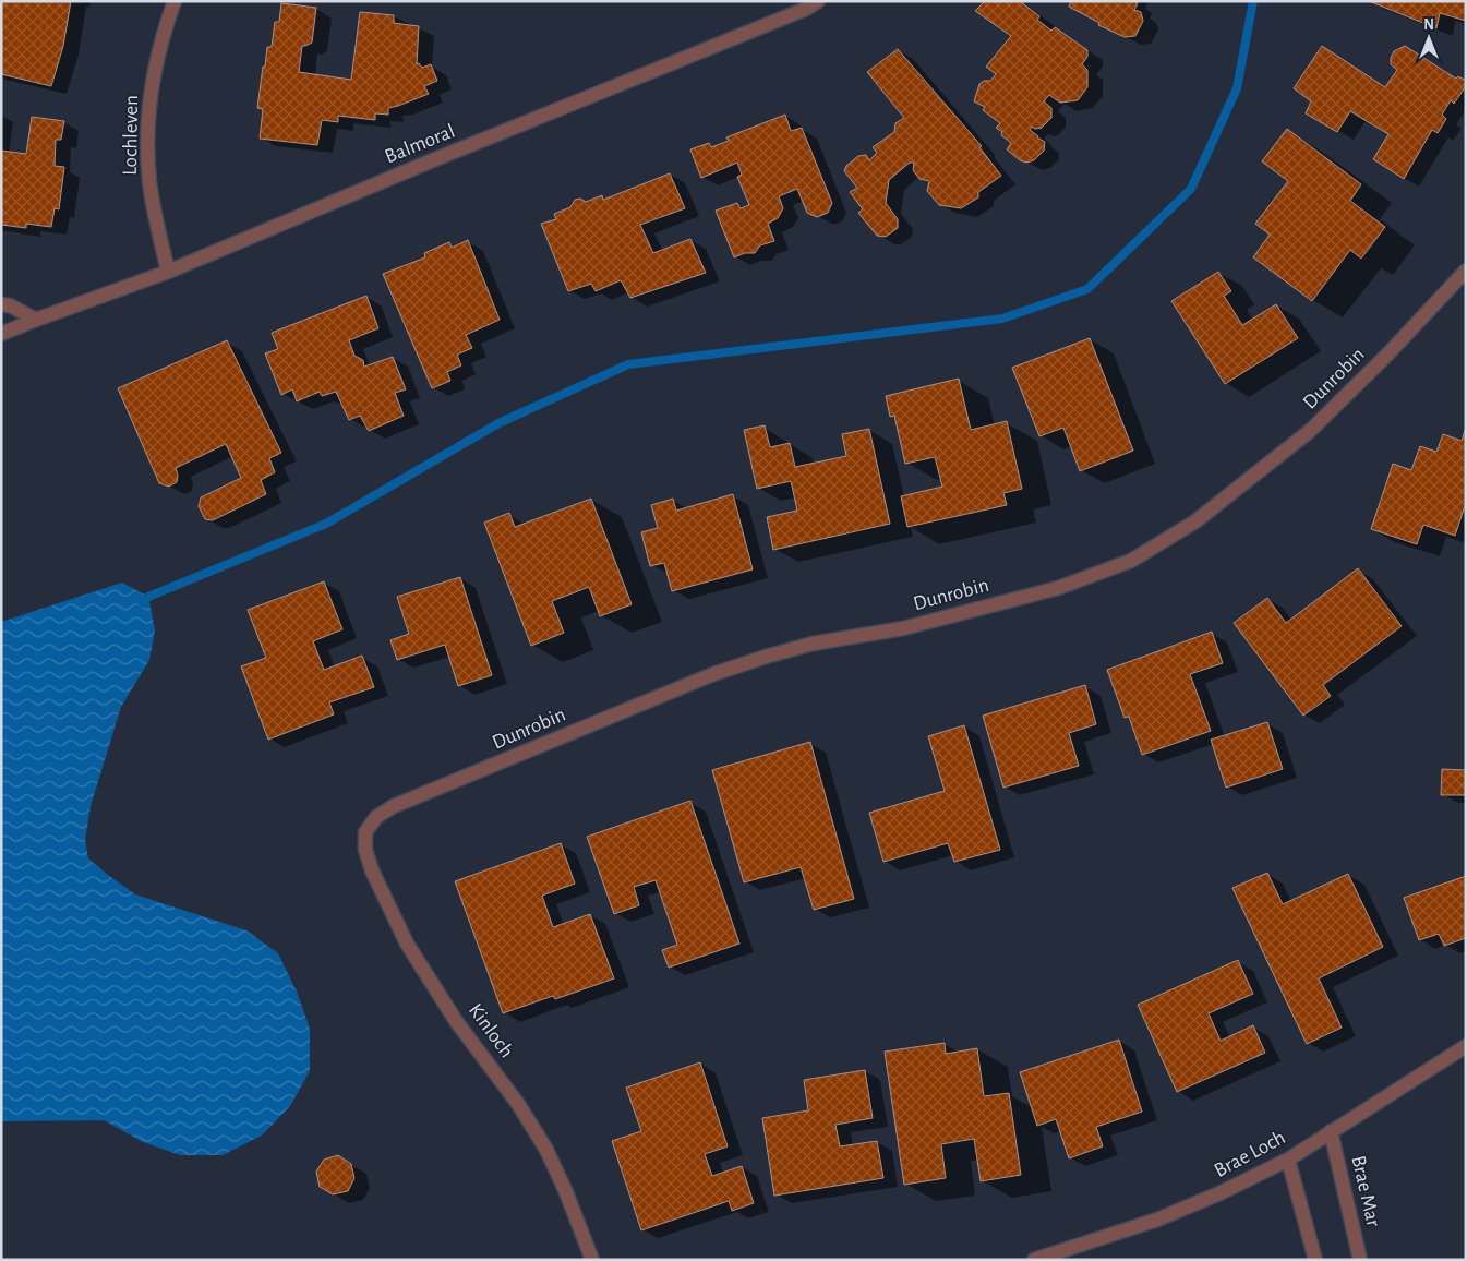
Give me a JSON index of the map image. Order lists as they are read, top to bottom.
{
  "streets": {
    "street": [
      "Lochleven",
      "Balmoral",
      "Dunrobin",
      "Kinloch",
      "Brae Loch",
      "Brae Mar"
    ]
  },
  "crossings": [
    ["Lochleven", "Balmoral"],
    ["Dunrobin", "Kinloch"],
    ["Brae Loch", "Brae Mar"]
  ],
  "north": "top"
}
